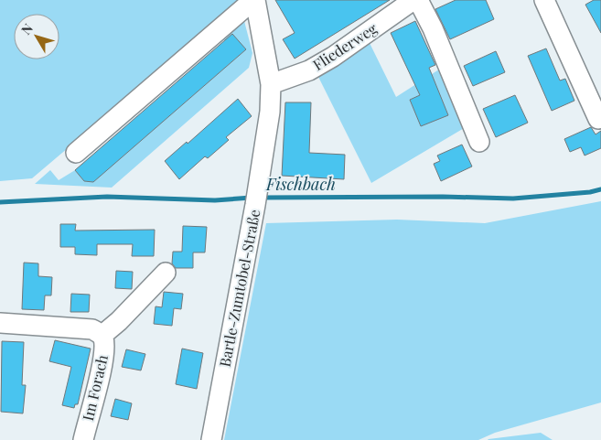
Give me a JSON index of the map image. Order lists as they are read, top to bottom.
{
  "streets": {
    "street": ["Fliederweg", "Bartle-Zumtobel-Straße", "Im Forach"]
  },
  "crossings": [
    ["Fliederweg", "Bartle-Zumtobel-Straße"]
  ],
  "water": ["Fischbach"],
  "north": "top left"
}
